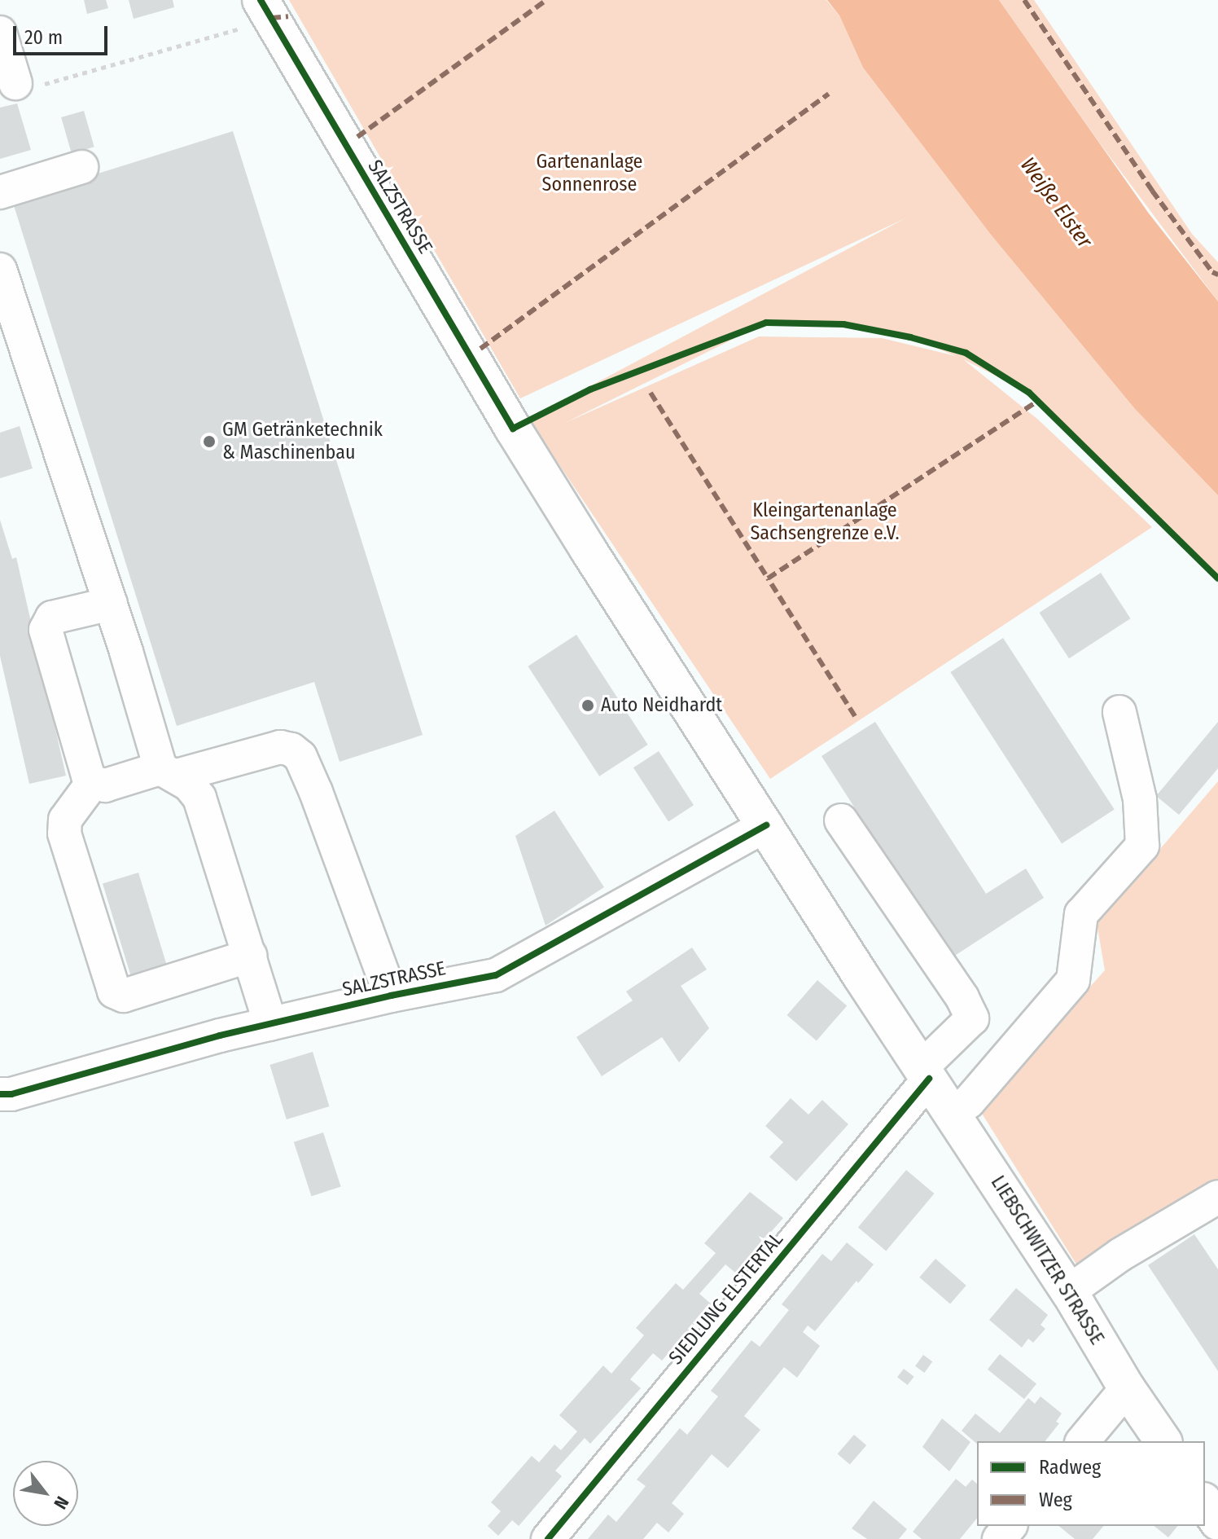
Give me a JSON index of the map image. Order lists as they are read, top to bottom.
{
  "streets": {
    "main road": ["SALZSTRASSE", "LIEBSCHWITZER STRASSE"],
    "street": ["SIEDLUNG ELSTERTAL"]
  },
  "crossings": [
    ["SALZSTRASSE", "LIEBSCHWITZER STRASSE"],
    ["SALZSTRASSE", "SIEDLUNG ELSTERTAL"],
    ["LIEBSCHWITZER STRASSE", "SIEDLUNG ELSTERTAL"]
  ],
  "water": ["Weiße Elster"],
  "parks": ["Gartenanlage Sonnenrose", "Kleingartenanlage Sachsengrenze e.V."],
  "places": ["GM Getränketechnik & Maschinenbau", "Auto Neidhardt"],
  "legend": ["Radweg", "Weg"],
  "scale_bar": "20 m",
  "north": "bottom right"
}
